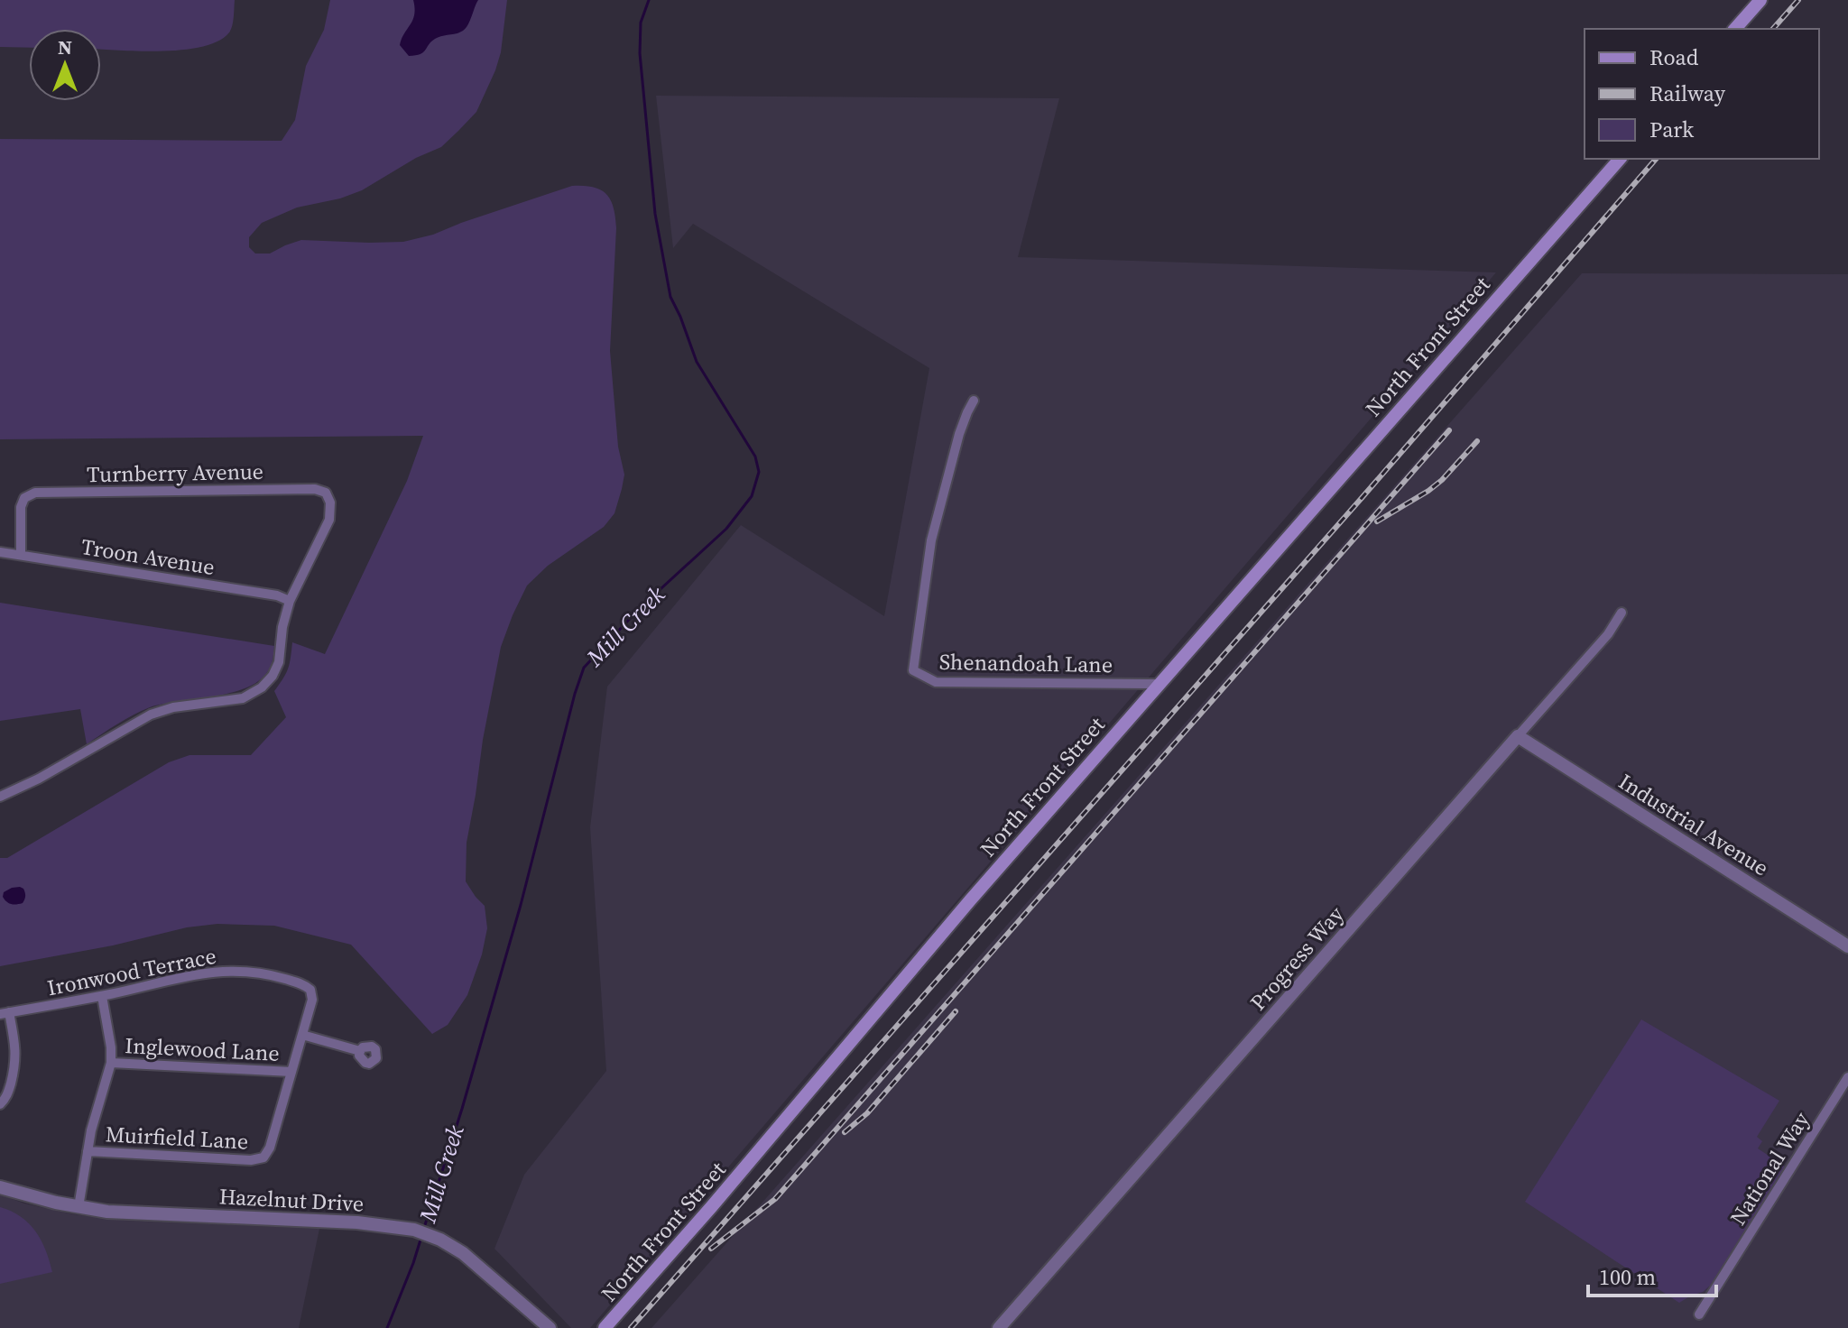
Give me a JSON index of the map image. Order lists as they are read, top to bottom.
{
  "streets": {
    "main road": ["North Front Street"],
    "street": [
      "Turnberry Avenue",
      "Troon Avenue",
      "Shenandoah Lane",
      "Industrial Avenue",
      "Progress Way",
      "Ironwood Terrace",
      "Inglewood Lane",
      "Muirfield Lane",
      "National Way",
      "Hazelnut Drive"
    ]
  },
  "crossings": [
    ["North Front Street", "Shenandoah Lane"],
    ["Turnberry Avenue", "Troon Avenue"],
    ["Industrial Avenue", "Progress Way"],
    ["Inglewood Lane", "Muirfield Lane"]
  ],
  "water": ["Mill Creek"],
  "legend": ["Road", "Railway", "Park"],
  "scale_bar": "100 m",
  "north": "top"
}
